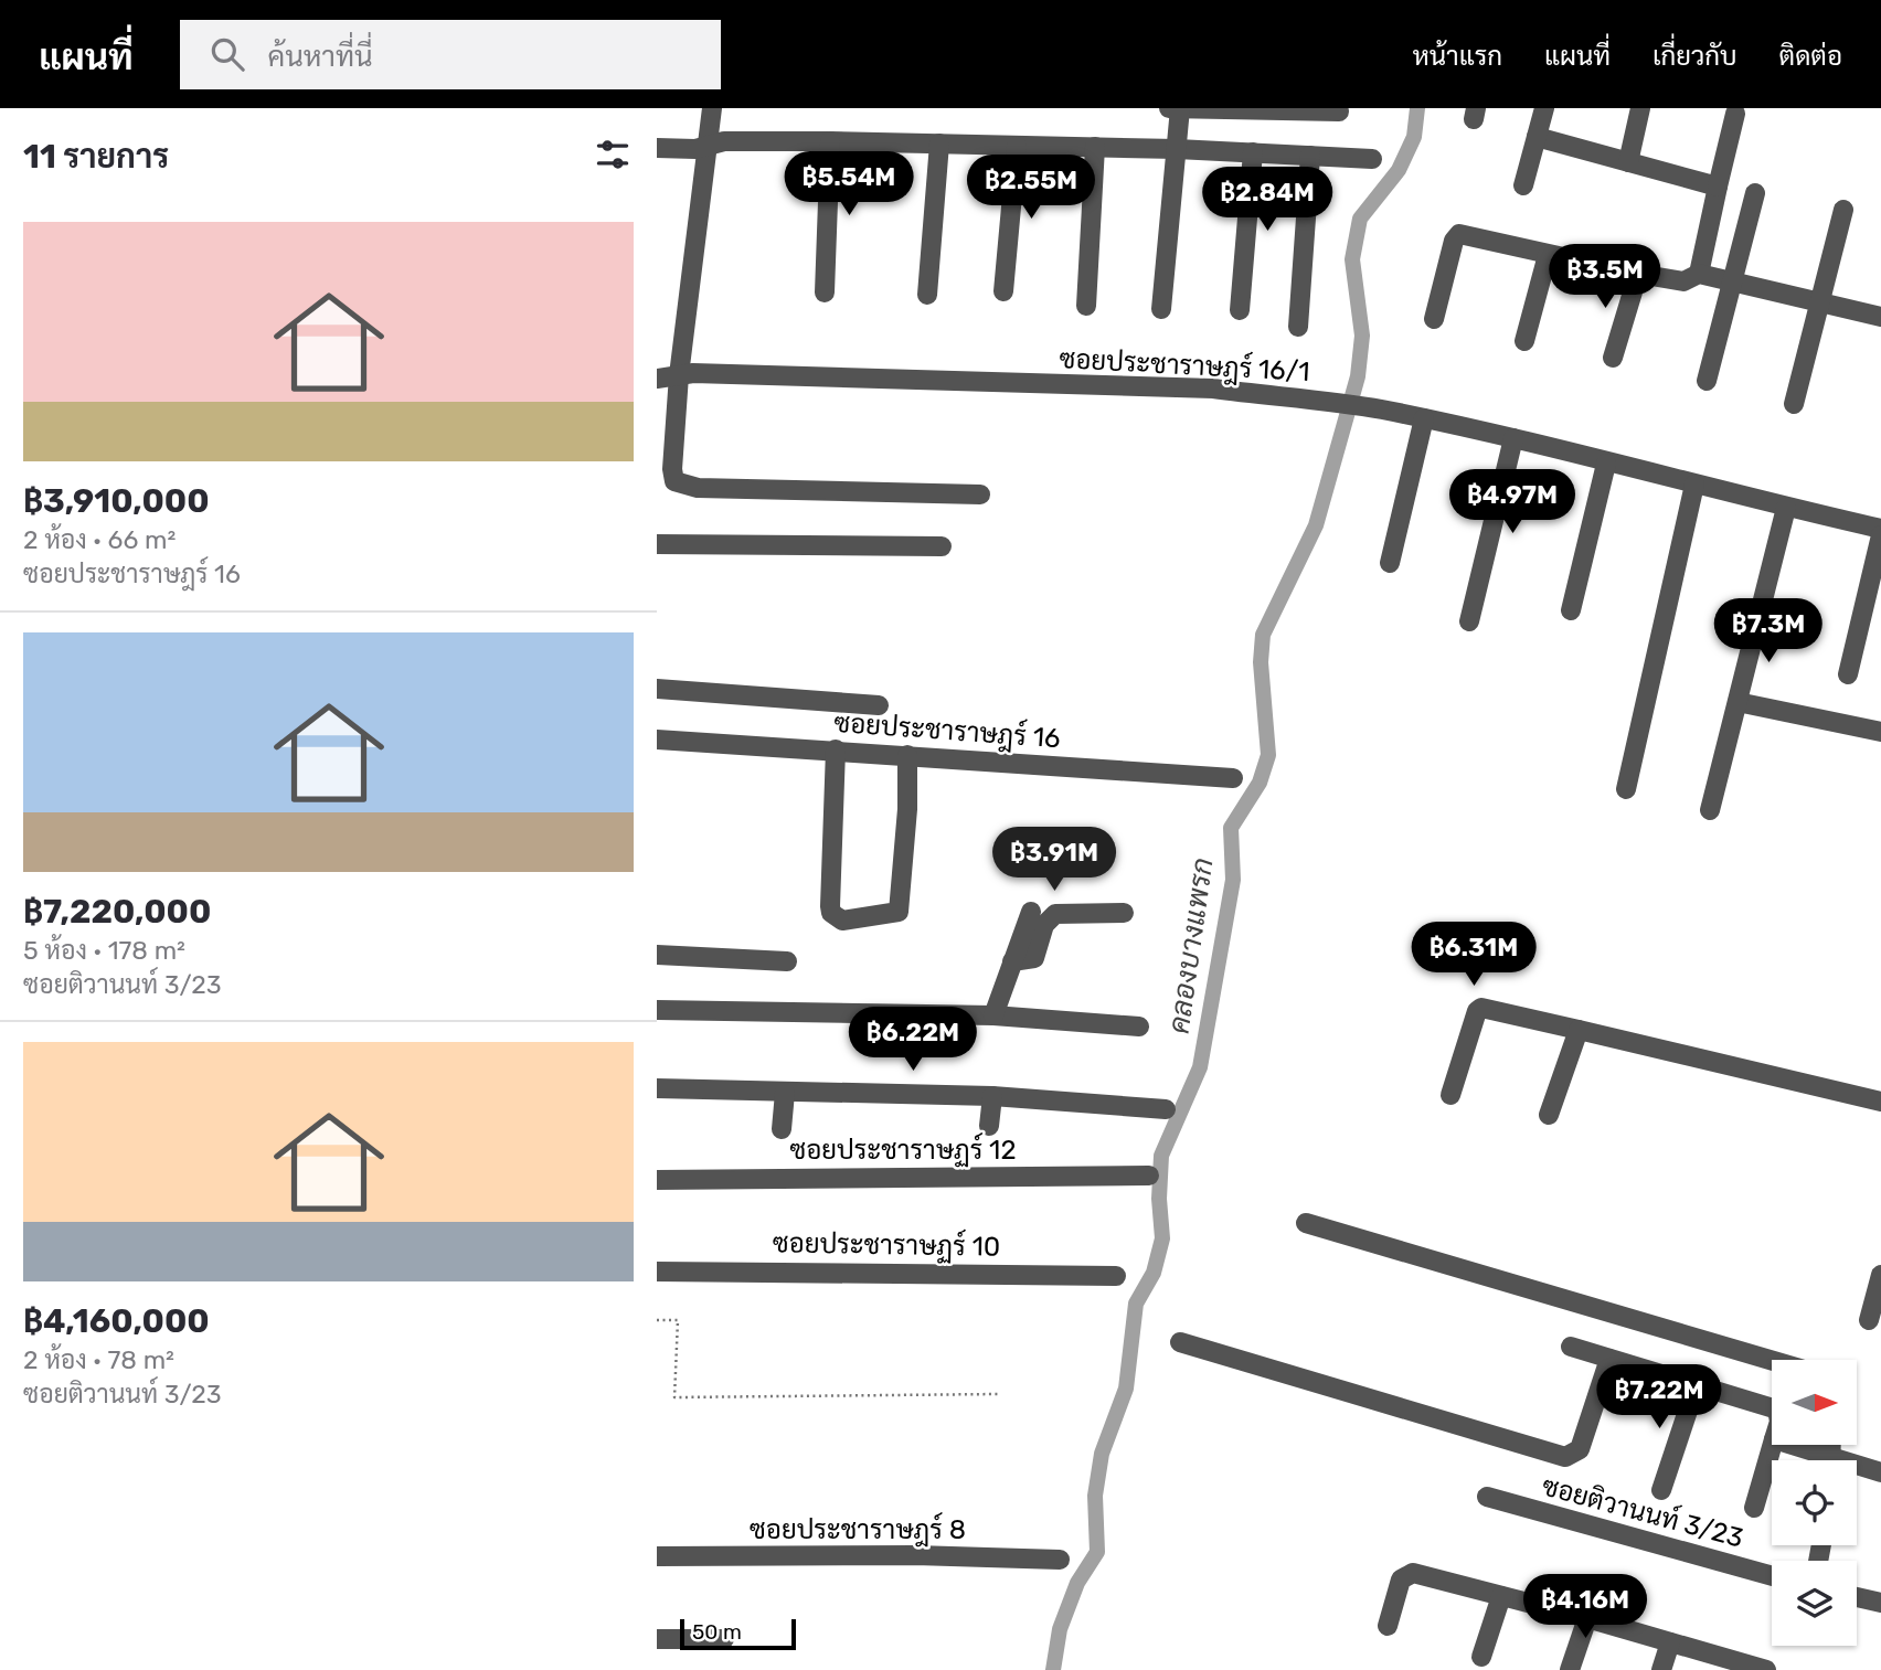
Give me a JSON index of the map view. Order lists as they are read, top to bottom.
{
  "streets": {
    "street": [
      "ซอยประชาราษฎร์ 16/1",
      "ซอยประชาราษฎร์ 16",
      "ซอยประชาราษฏร์ 12",
      "ซอยประชาราษฏร์ 10",
      "ซอยติวานนท์ 3/23",
      "ซอยประชาราษฎร์ 8"
    ]
  },
  "water": ["คลองบางแพรก"],
  "scale_bar": "50 m",
  "north": "right",
  "page": {
    "header": "แผนที่",
    "search": "ค้นหาที่นี่",
    "nav": [
      "หน้าแรก",
      "แผนที่",
      "เกี่ยวกับ",
      "ติดต่อ"
    ],
    "heading": "11 รายการ",
    "price": [
      "฿5.54M",
      "฿2.55M",
      "฿2.84M",
      "฿3.5M",
      "฿4.97M",
      "฿7.3M",
      "฿3.91M",
      "฿6.31M",
      "฿6.22M",
      "฿7.22M",
      "฿4.16M"
    ],
    "list": [
      {
        "name": "฿3,910,000",
        "note": "2 ห้อง · 66 m² · ซอยประชาราษฎร์ 16"
      },
      {
        "name": "฿7,220,000",
        "note": "5 ห้อง · 178 m² · ซอยติวานนท์ 3/23"
      },
      {
        "name": "฿4,160,000",
        "note": "2 ห้อง · 78 m² · ซอยติวานนท์ 3/23"
      }
    ],
    "scale": "50 m"
  }
}
